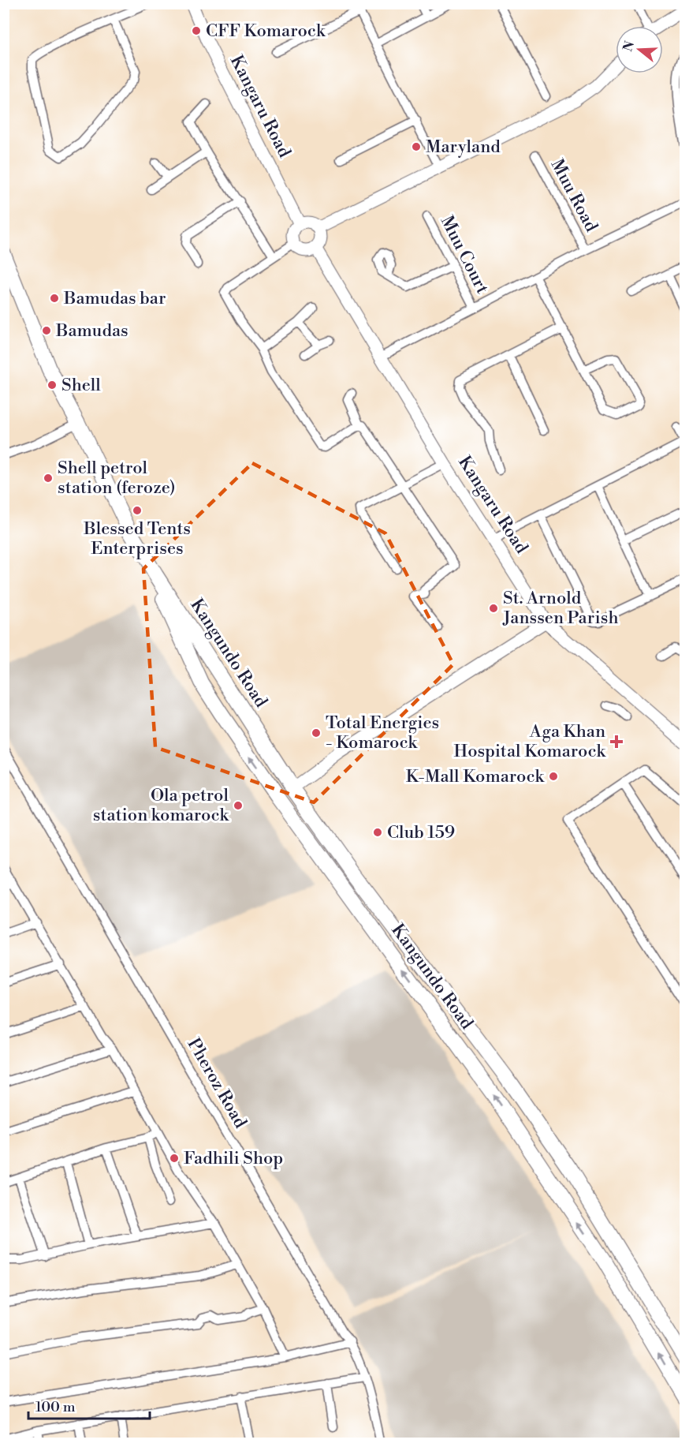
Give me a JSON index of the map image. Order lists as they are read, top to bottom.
{
  "streets": {
    "highway": ["Kangundo Road"],
    "main road": ["Kangaru Road"],
    "street": ["Muu Road", "Muu Court", "Pheroz Road"]
  },
  "places": {
    "other": [
      "CFF Komarock",
      "Maryland",
      "Bamudas bar",
      "Bamudas",
      "Shell",
      "Shell petrol station (feroze)",
      "Blessed Tents Enterprises",
      "St. Arnold Janssen Parish",
      "Total Energies - Komarock",
      "K-Mall Komarock",
      "Ola petrol station komarock",
      "Club 159",
      "Fadhili Shop"
    ],
    "health": ["Aga Khan Hospital Komarock"]
  },
  "scale_bar": "100 m",
  "north": "left"
}
